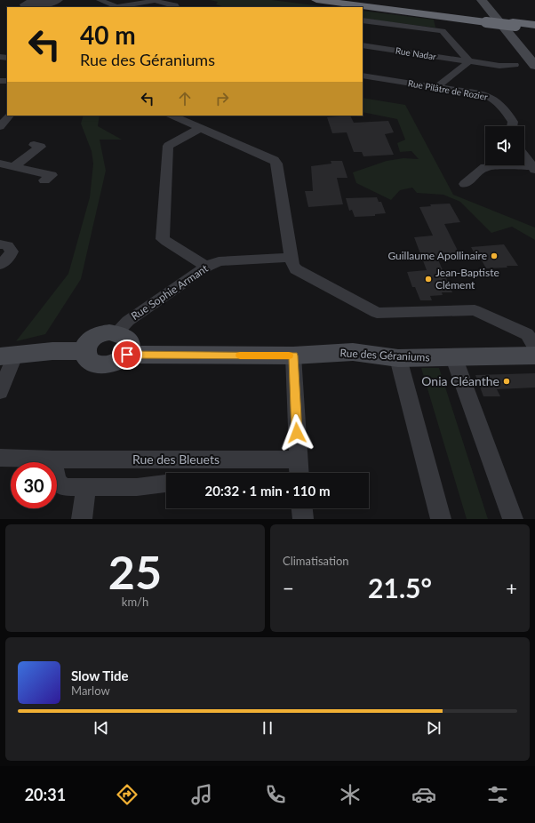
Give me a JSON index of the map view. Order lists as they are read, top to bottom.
{
  "streets": {
    "street": [
      "Rue Nadar",
      "Rue Pilâtre de Rozier",
      "Rue Sophie Armant",
      "Rue des Géraniums",
      "Rue des Bleuets"
    ]
  },
  "crossings": [
    ["Rue Sophie Armant", "Rue des Géraniums"]
  ],
  "places": ["Guillaume Apollinaire", "Jean-Baptiste Clément", "Onia Cléanthe"],
  "page": {
    "turn": ["40 m", "Rue des Géraniums"],
    "limit": "30",
    "trip": "20:32 · 1 min · 110 m",
    "tile": [
      ["25", "km/h"],
      "Climatisation"
    ],
    "heat": ["−", "21.5°", "+"],
    "song": ["Slow Tide", "Marlow"],
    "tabs": "20:31"
  }
}
